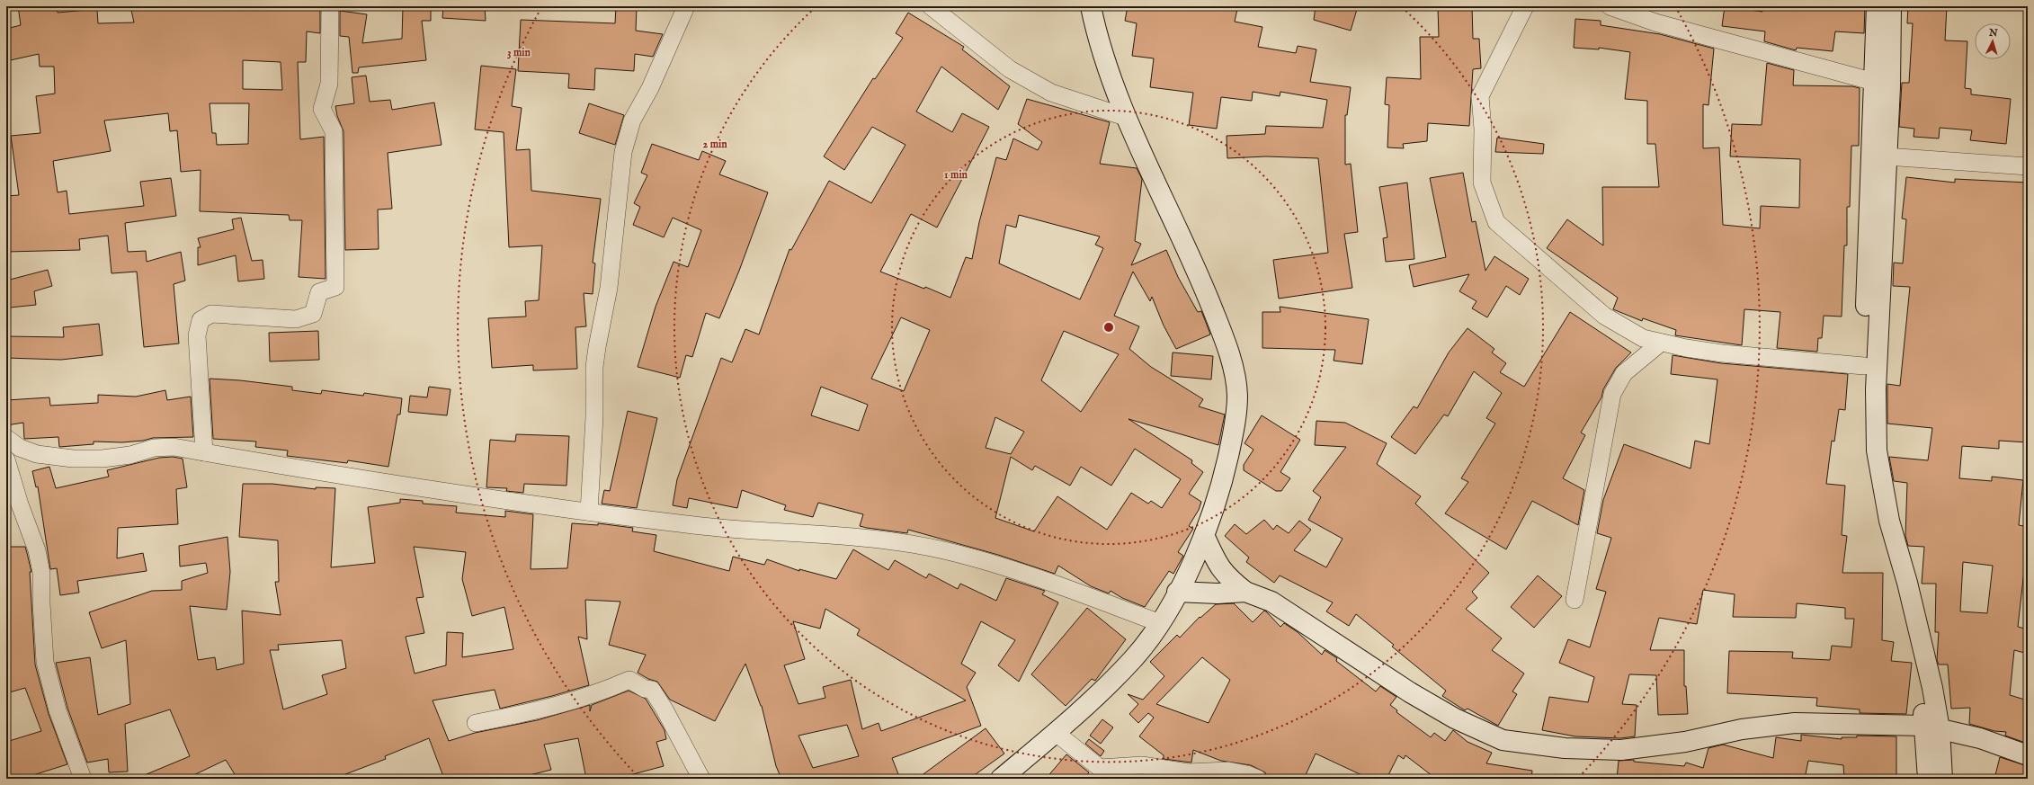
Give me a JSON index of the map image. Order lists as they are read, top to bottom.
{
  "north": "top",
  "rings": ["3 min", "2 min", "1 min"]
}
